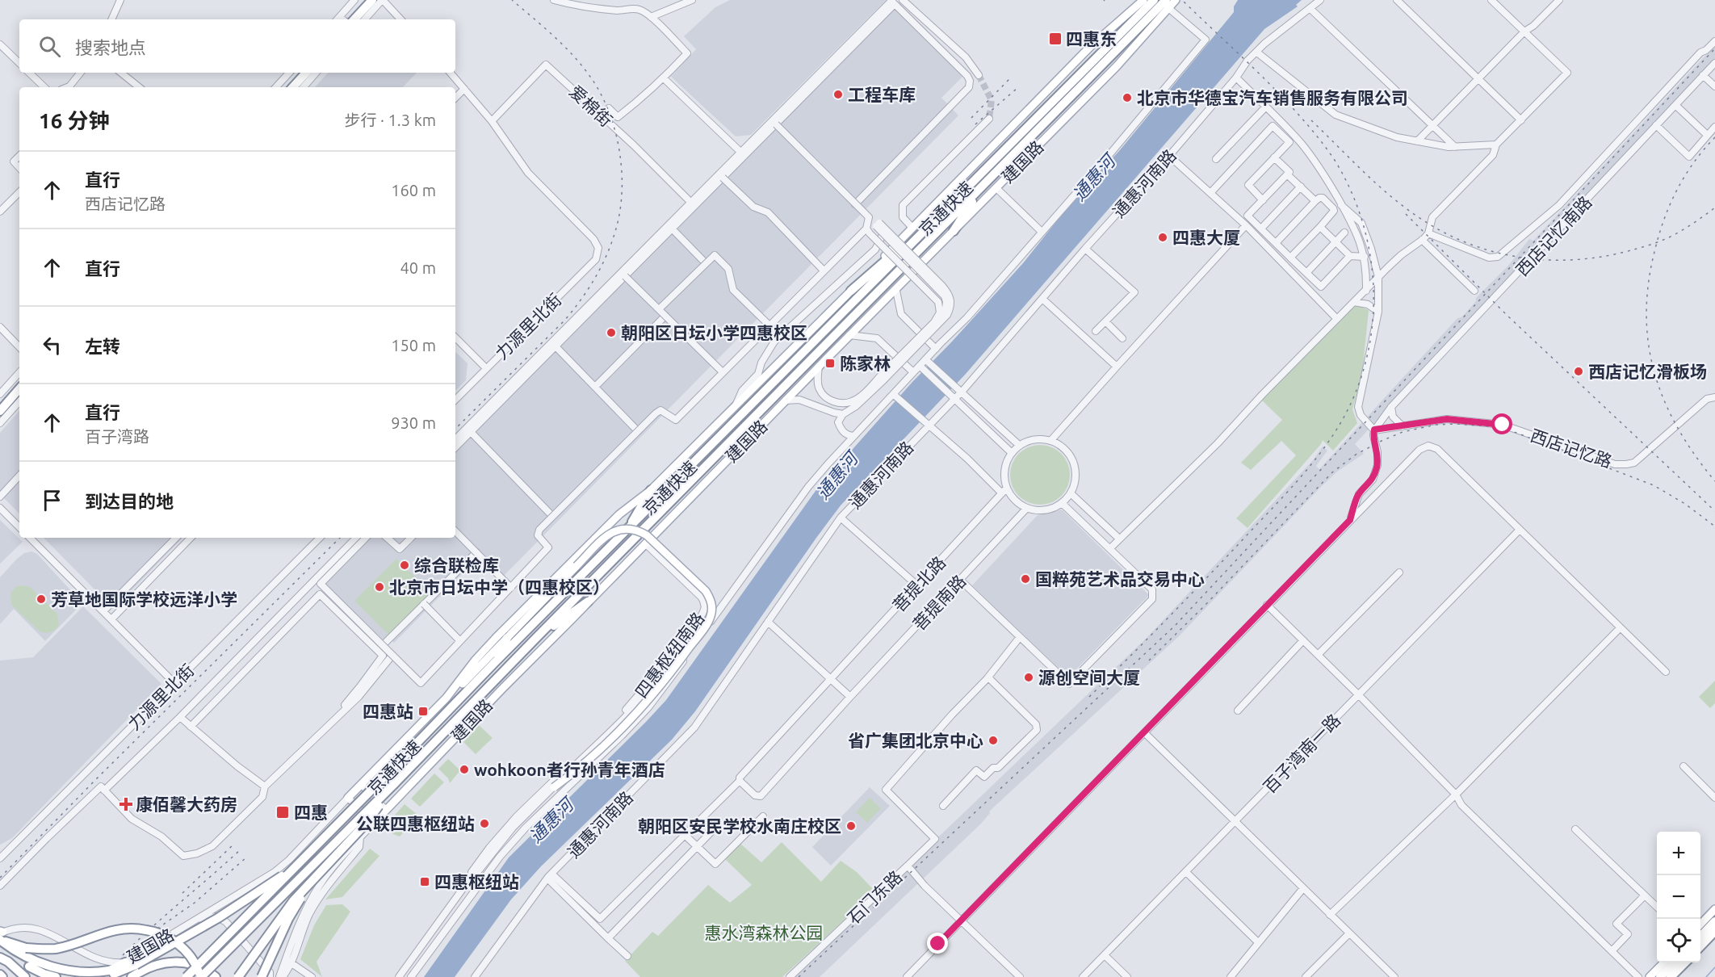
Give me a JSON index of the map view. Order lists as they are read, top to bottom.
{
  "streets": {
    "highway": ["京通快速"],
    "main road": ["建国路"],
    "street": [
      "爱棉街",
      "通惠河南路",
      "西店记忆南路",
      "力源里北街",
      "西店记忆路",
      "菩提北路",
      "菩提南路",
      "四惠枢纽南路",
      "百子湾南一路",
      "石门东路"
    ]
  },
  "crossings": [
    ["爱棉街", "力源里北街"],
    ["建国路", "京通快速"],
    ["通惠河南路", "菩提北路"],
    ["西店记忆南路", "西店记忆路"],
    ["菩提北路", "菩提南路"]
  ],
  "water": ["通惠河"],
  "parks": ["惠水湾森林公园"],
  "places": {
    "transit": [
      "四惠东",
      "陈家林",
      "四惠站",
      "四惠",
      "四惠枢纽站"
    ],
    "other": [
      "工程车库",
      "北京市华德宝汽车销售服务有限公司",
      "四惠大厦",
      "朝阳区日坛小学四惠校区",
      "西店记忆滑板场",
      "综合联检库",
      "国粹苑艺术品交易中心",
      "北京市日坛中学（四惠校区）",
      "芳草地国际学校远洋小学",
      "源创空间大厦",
      "省广集团北京中心",
      "wohkoon者行孙青年酒店",
      "公联四惠枢纽站",
      "朝阳区安民学校水南庄校区"
    ],
    "health": ["康佰馨大药房"]
  },
  "page": {
    "search": "搜索地点",
    "heading": ["16 分钟", "步行 · 1.3 km"],
    "list": [
      ["直行", "西店记忆路", "160 m"],
      ["直行", "40 m"],
      ["左转", "150 m"],
      ["直行", "百子湾路", "930 m"],
      "到达目的地"
    ],
    "map_buttons": ["+", "−"]
  }
}
